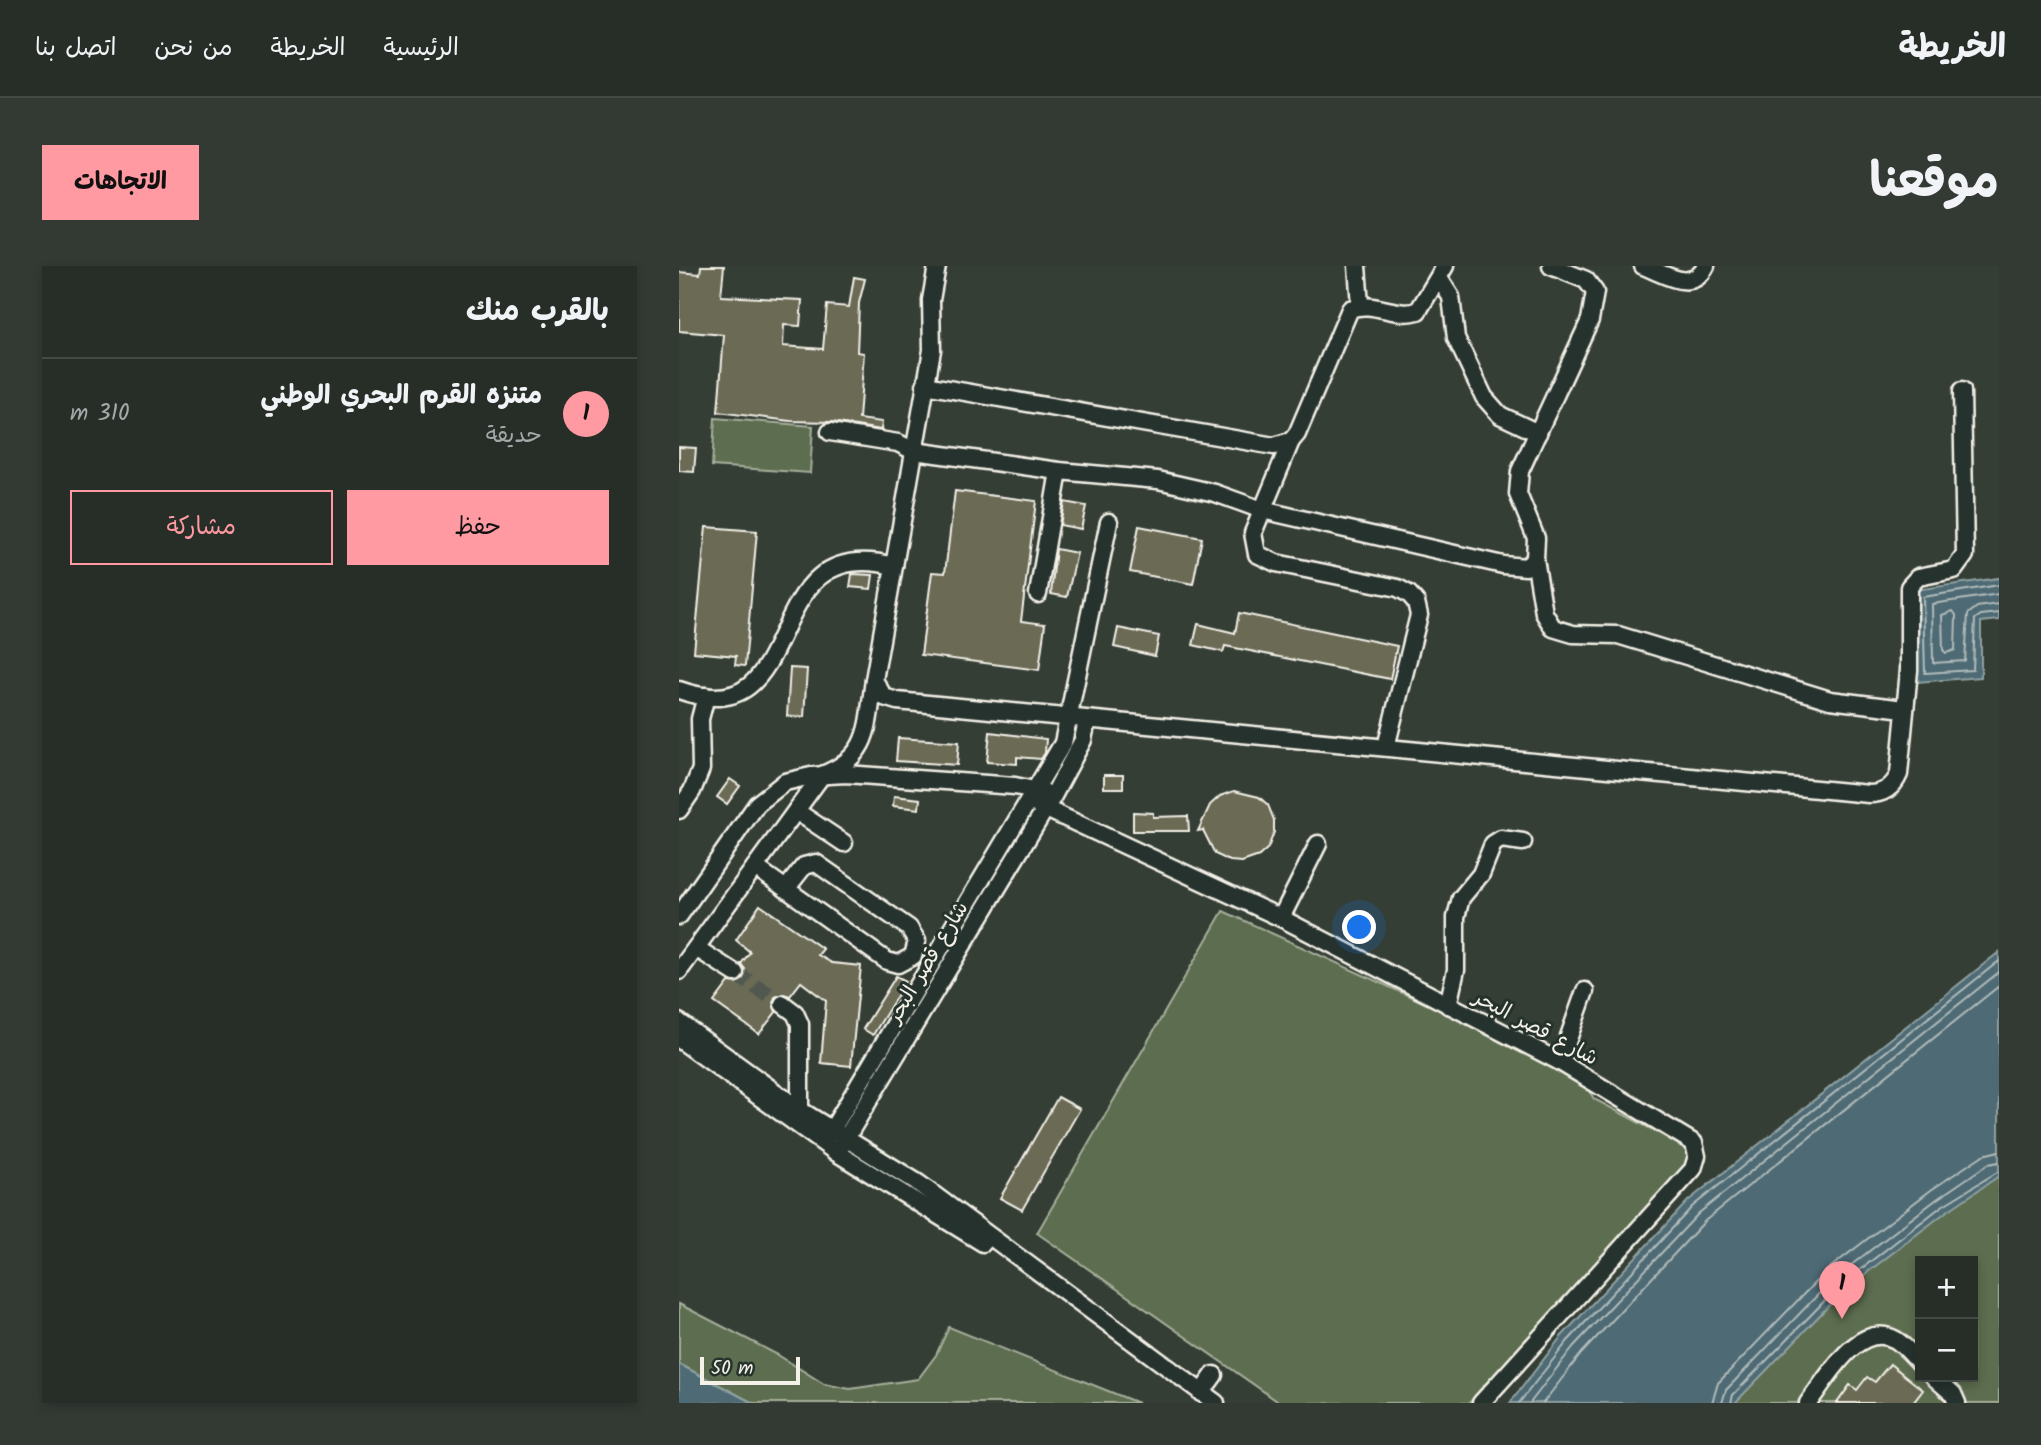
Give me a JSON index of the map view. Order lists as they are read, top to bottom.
{
  "streets": {
    "street": ["شارع قصر البحر"]
  },
  "scale_bar": "50 m",
  "page": {
    "header": "الخريطة",
    "nav": [
      "الرئيسية",
      "الخريطة",
      "من نحن",
      "اتصل بنا"
    ],
    "title": "موقعنا",
    "buttons": [
      "الاتجاهات",
      ["حفظ", "مشاركة"]
    ],
    "heading": "بالقرب منك",
    "list": [
      {
        "mark": "1",
        "name": "متنزه القرم البحري الوطني",
        "note": "حديقة",
        "value": "310 m"
      }
    ],
    "map_buttons": ["+", "−"],
    "pins": "1",
    "scale": "50 m"
  }
}
